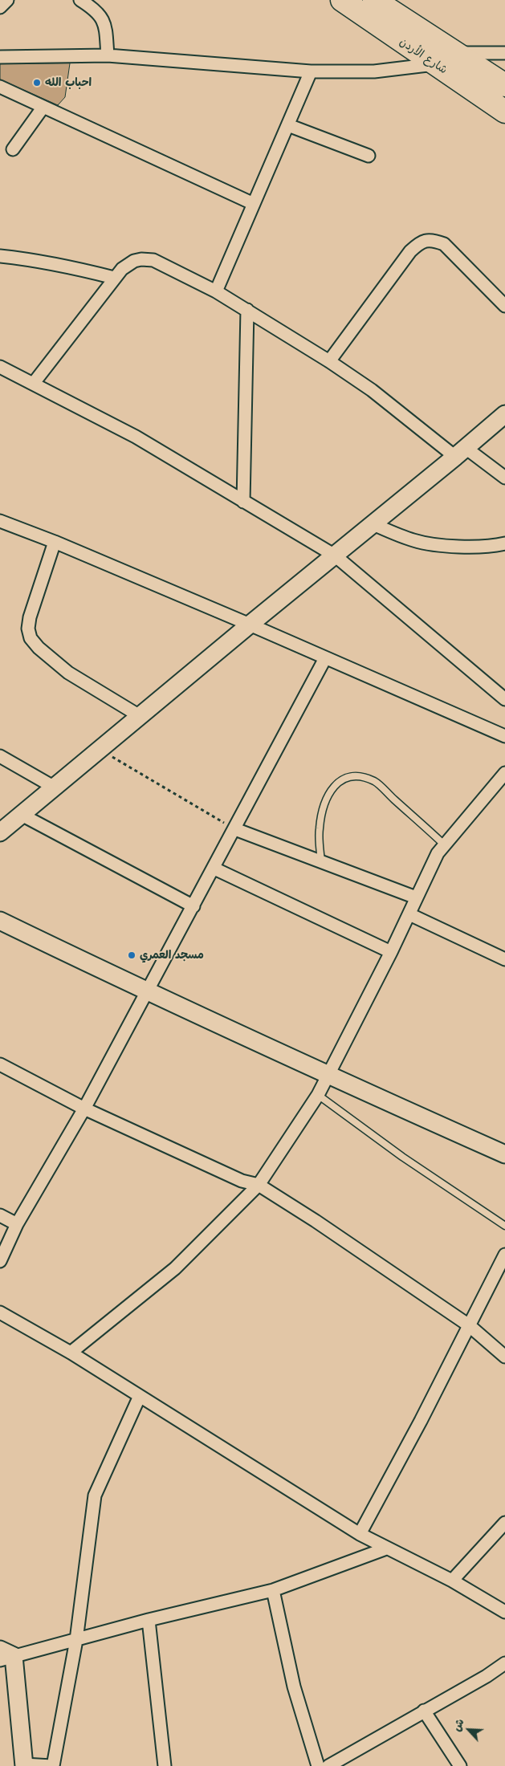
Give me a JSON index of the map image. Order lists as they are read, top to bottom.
{
  "streets": {
    "highway": ["شارع الأردن"]
  },
  "places": ["احباب الله", "مسجد العمري"],
  "north": "top left"
}
